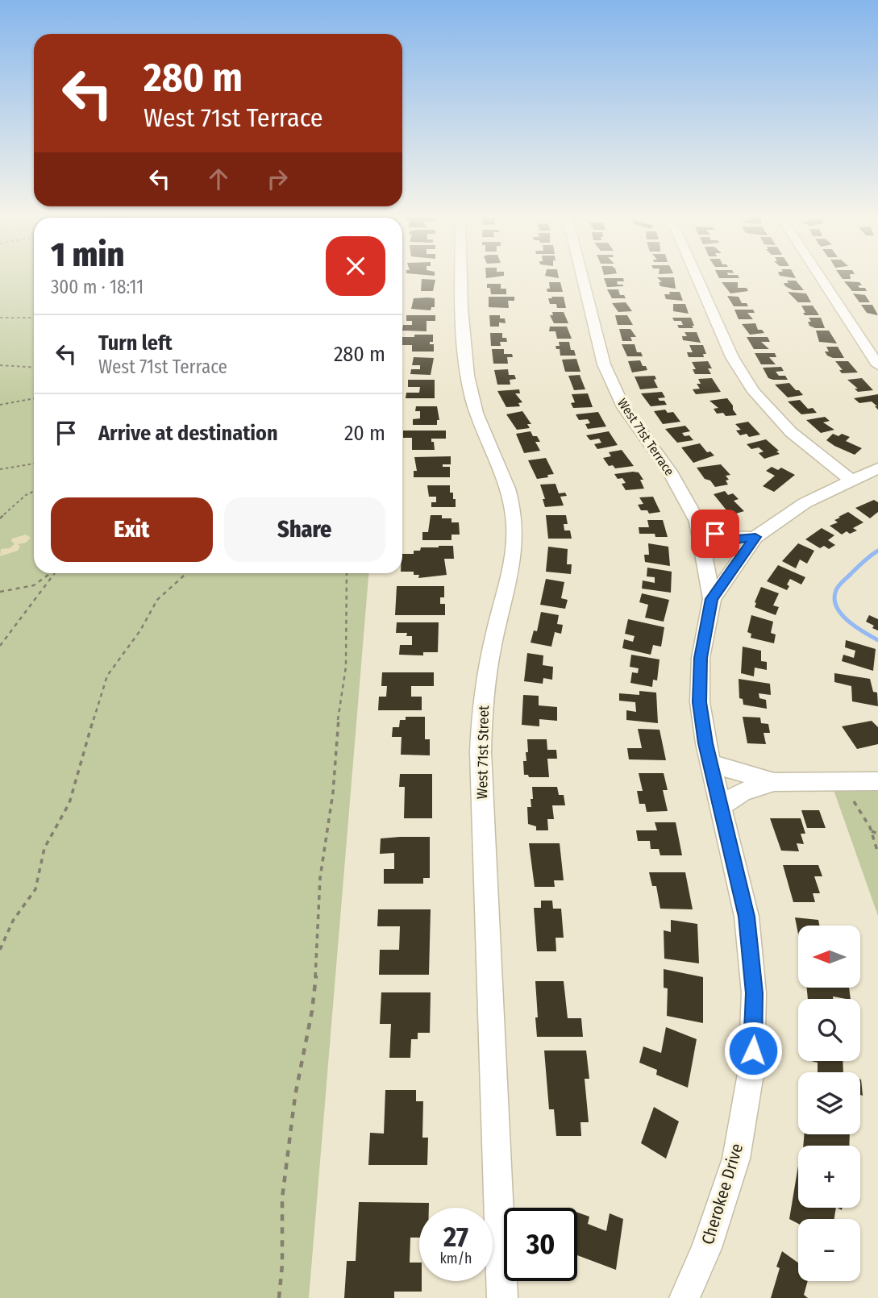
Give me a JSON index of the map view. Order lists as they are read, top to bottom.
{
  "streets": {
    "street": ["West 71st Terrace", "West 71st Street", "Cherokee Drive"]
  },
  "crossings": [
    ["West 71st Terrace", "Cherokee Drive"]
  ],
  "north": "left",
  "page": {
    "turn": ["280 m", "West 71st Terrace"],
    "heading": ["1 min", "300 m · 18:11"],
    "list": [
      {
        "name": "Turn left",
        "note": "West 71st Terrace",
        "value": "280 m"
      },
      {
        "name": "Arrive at destination",
        "value": "20 m"
      }
    ],
    "buttons": ["Exit", "Share"],
    "map_buttons": ["+", "−"],
    "speed": "27 km/h",
    "limit": "30"
  }
}
